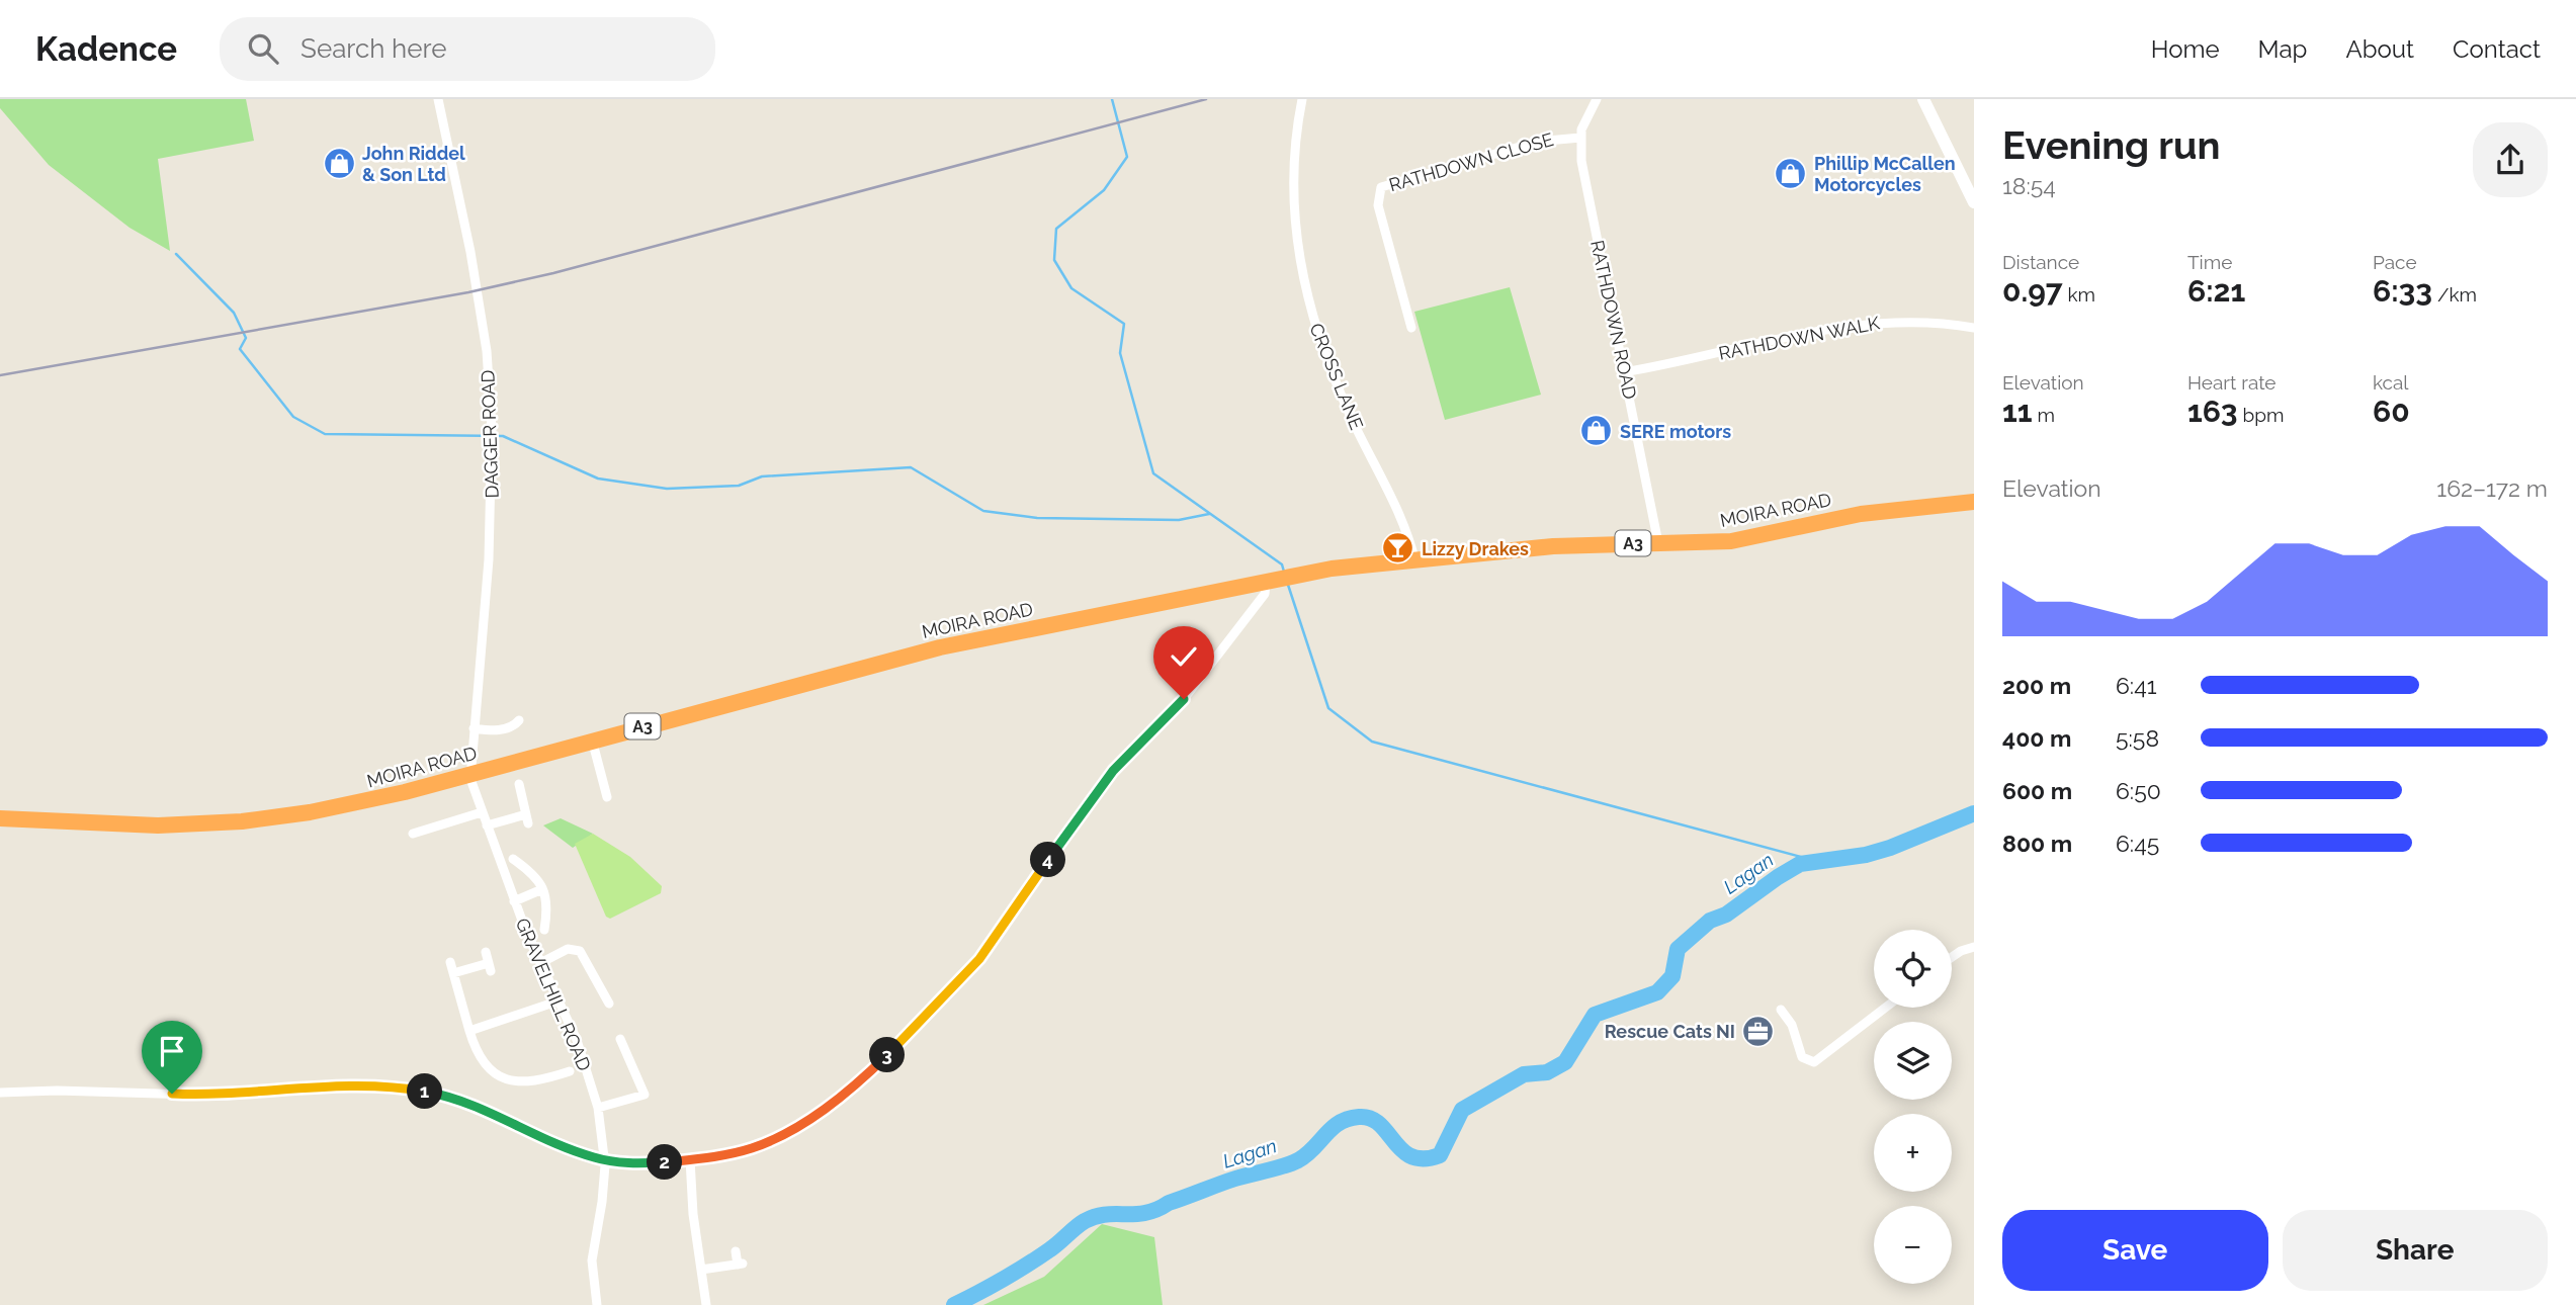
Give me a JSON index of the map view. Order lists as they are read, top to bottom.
{
  "streets": {
    "highway": ["MOIRA ROAD", "A3"],
    "street": [
      "RATHDOWN CLOSE",
      "RATHDOWN ROAD",
      "RATHDOWN WALK",
      "CROSS LANE",
      "DAGGER ROAD",
      "GRAVELHILL ROAD"
    ]
  },
  "crossings": [
    ["RATHDOWN CLOSE", "RATHDOWN ROAD"],
    ["RATHDOWN ROAD", "RATHDOWN WALK"],
    ["RATHDOWN ROAD", "MOIRA ROAD"],
    ["CROSS LANE", "MOIRA ROAD"],
    ["DAGGER ROAD", "MOIRA ROAD"],
    ["DAGGER ROAD", "GRAVELHILL ROAD"],
    ["MOIRA ROAD", "GRAVELHILL ROAD"]
  ],
  "water": ["Lagan"],
  "places": {
    "shop": ["John Riddel & Son Ltd", "Phillip McCallen Motorcycles", "SERE motors"],
    "bar": ["Lizzy Drakes"],
    "office": ["Rescue Cats NI"]
  },
  "page": {
    "header": "Kadence",
    "search": "Search here",
    "nav": [
      "Home",
      "Map",
      "About",
      "Contact"
    ],
    "heading": ["Evening run", "18:54"],
    "stats": [
      ["Distance", "0.97 km"],
      ["Time", "6:21"],
      ["Pace", "6:33 /km"],
      ["Elevation", "11 m"],
      ["Heart rate", "163 bpm"],
      ["kcal", "60"]
    ],
    "chart": ["Elevation", "162–172 m"],
    "list": [
      {
        "name": "200 m",
        "note": "6:41"
      },
      {
        "name": "400 m",
        "note": "5:58"
      },
      {
        "name": "600 m",
        "note": "6:50"
      },
      {
        "name": "800 m",
        "note": "6:45"
      }
    ],
    "pins": [
      "4",
      "3",
      "1",
      "2"
    ],
    "map_buttons": ["+", "−"],
    "buttons": ["Save", "Share"]
  }
}
